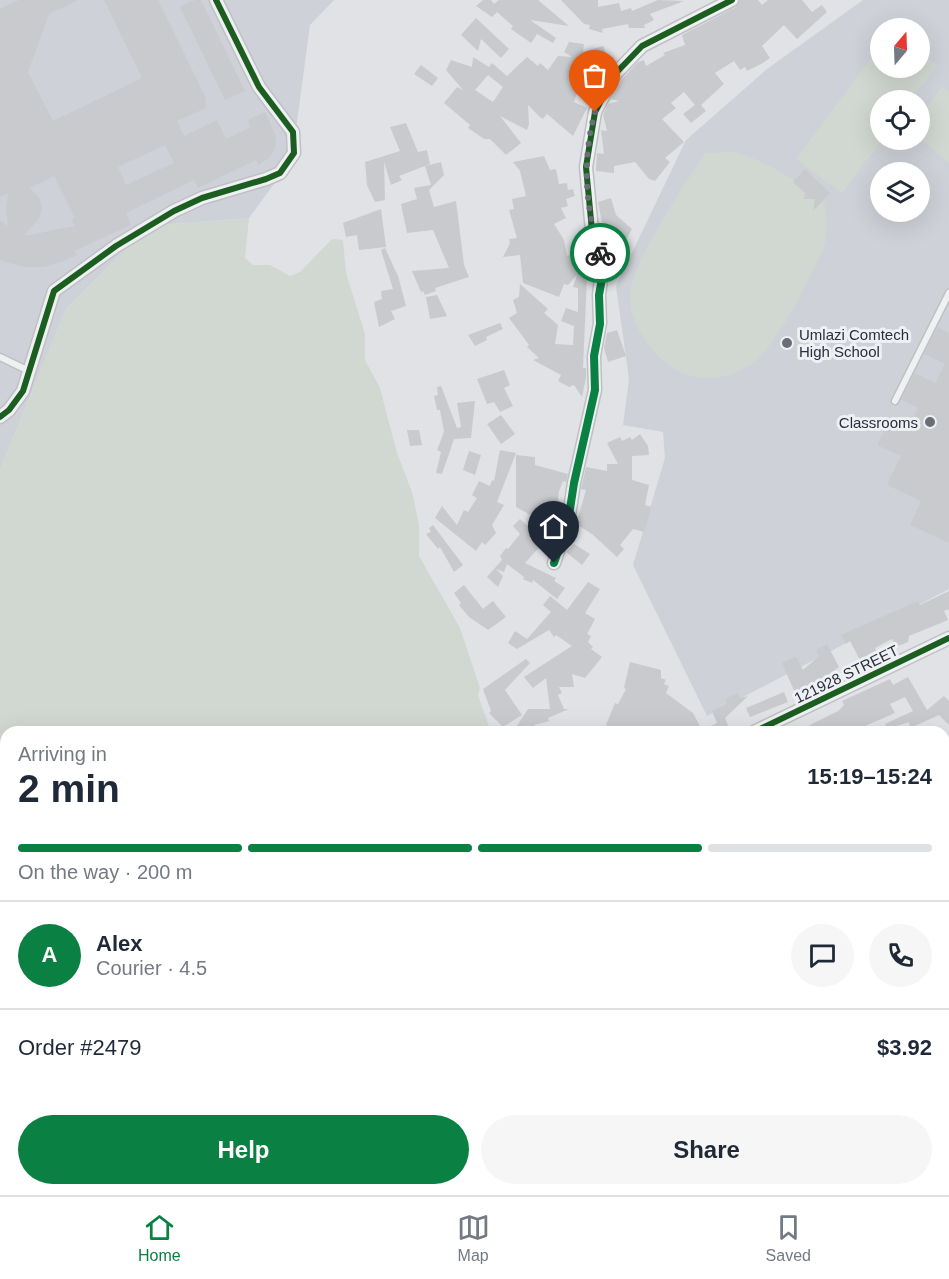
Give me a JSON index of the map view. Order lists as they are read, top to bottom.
{
  "streets": {
    "street": ["121928 STREET"]
  },
  "places": ["Umlazi Comtech High School", "Classrooms"],
  "north": "top",
  "page": {
    "heading": ["2 min", "Arriving in", "15:19–15:24"],
    "panel": [
      "Alex",
      "Courier · 4.5",
      "Order #2479",
      "$3.92"
    ],
    "bar": "On the way · 200 m",
    "round": "A",
    "buttons": ["Help", "Share"],
    "tabs": ["Home", "Map", "Saved"]
  }
}
